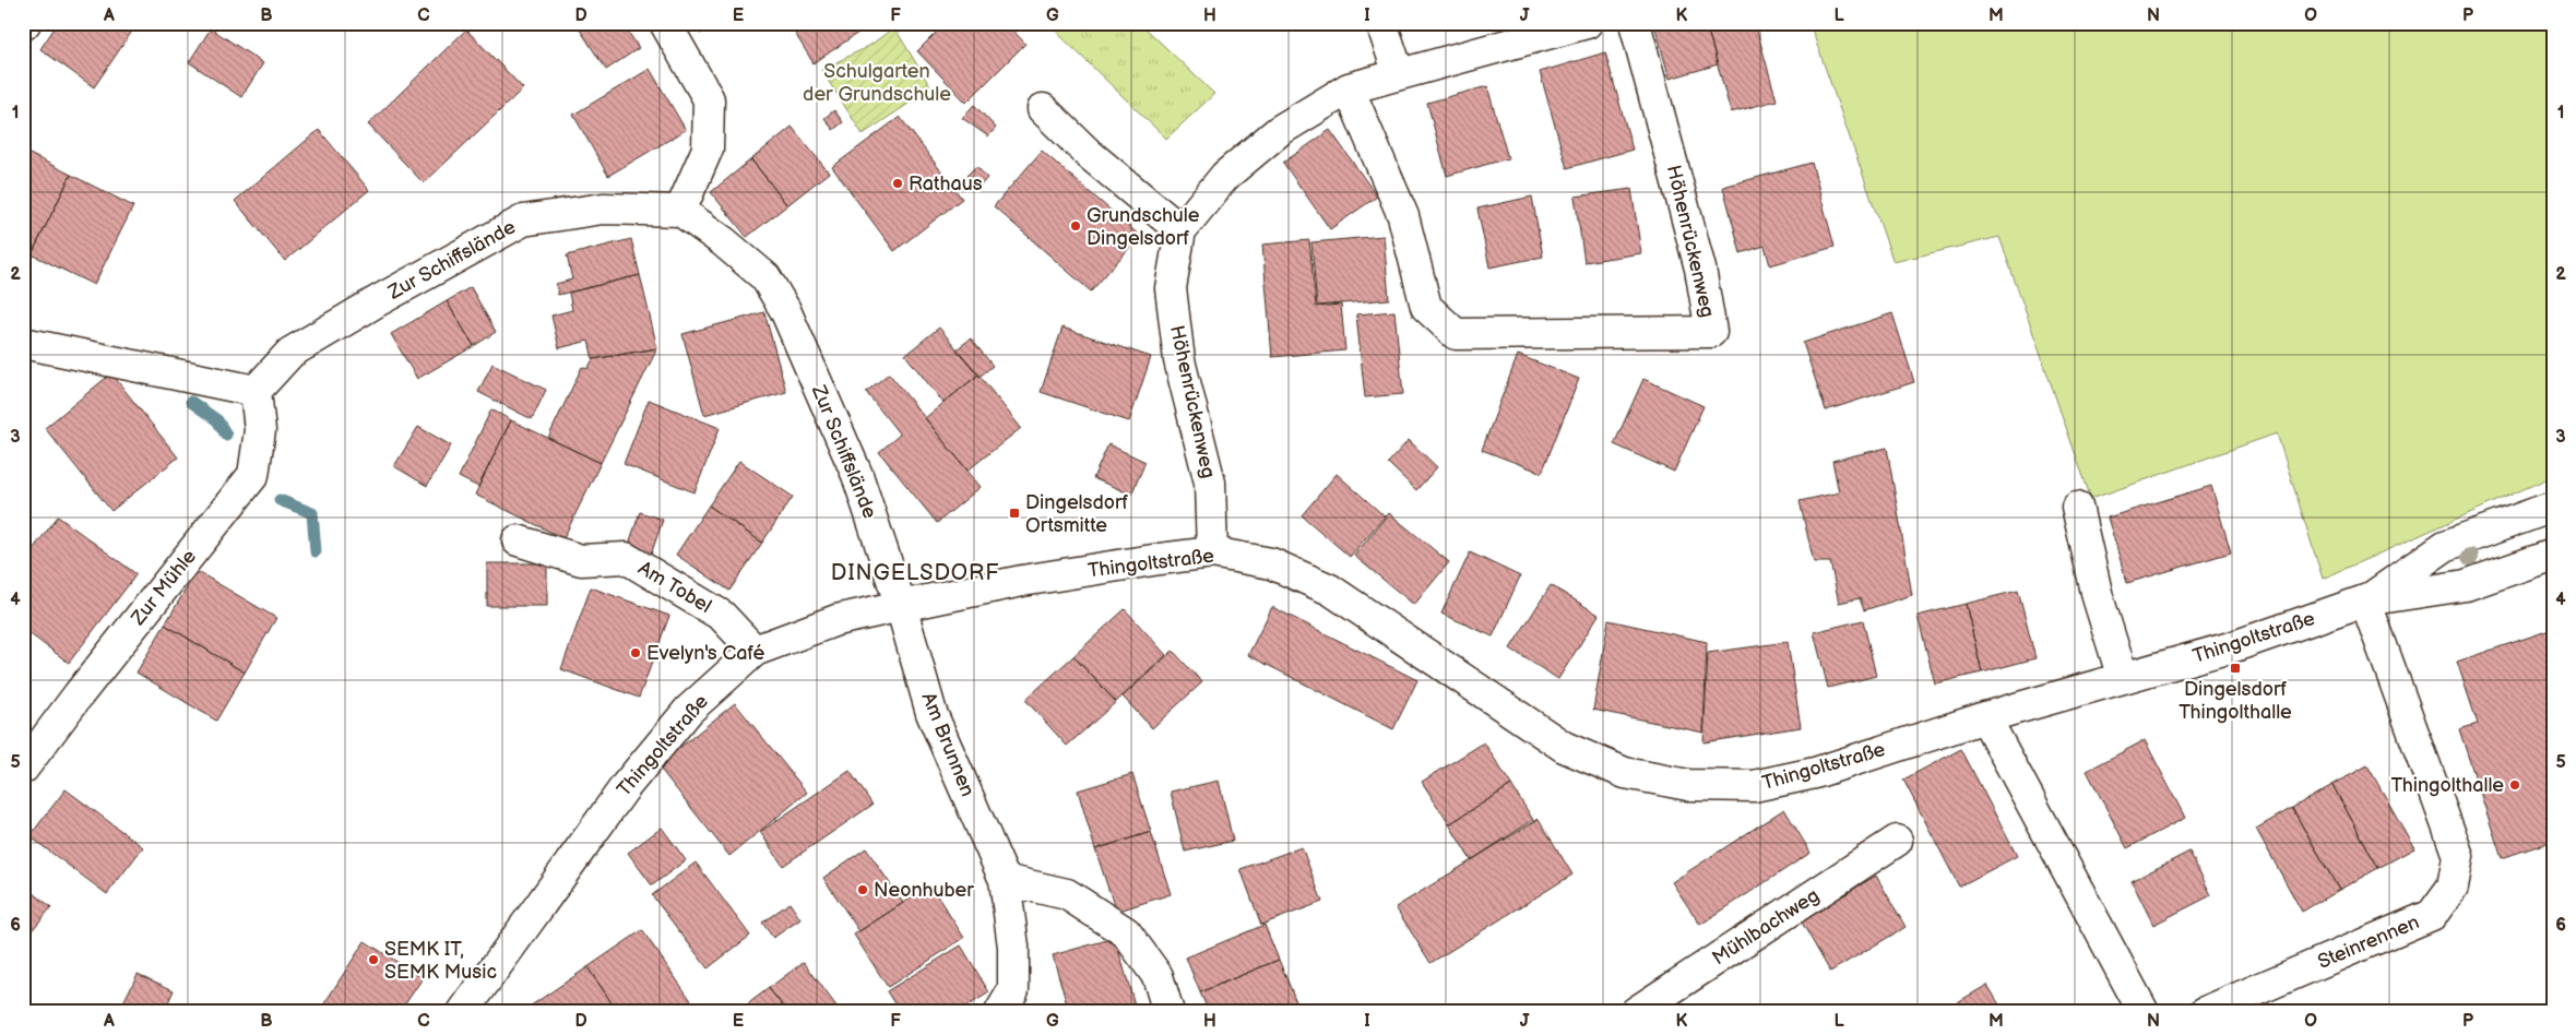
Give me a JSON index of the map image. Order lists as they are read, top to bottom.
{
  "streets": {
    "street": [
      "Höhenrückenweg",
      "Zur Schiffslände",
      "Thingoltstraße",
      "Zur Mühle",
      "Am Tobel",
      "Am Brunnen",
      "Mühlbachweg",
      "Steinrennen"
    ]
  },
  "crossings": [
    ["Höhenrückenweg", "Thingoltstraße"],
    ["Zur Schiffslände", "Thingoltstraße"],
    ["Zur Schiffslände", "Zur Mühle"],
    ["Zur Schiffslände", "Am Brunnen"],
    ["Thingoltstraße", "Am Tobel"],
    ["Thingoltstraße", "Am Brunnen"],
    ["Thingoltstraße", "Steinrennen"]
  ],
  "districts": ["DINGELSDORF"],
  "parks": ["Schulgarten der Grundschule"],
  "places": {
    "other": [
      "Rathaus",
      "Grundschule Dingelsdorf",
      "Evelyn's Café",
      "Thingolthalle",
      "Neonhuber",
      "SEMK IT, SEMK Music"
    ],
    "transit": ["Dingelsdorf Ortsmitte", "Dingelsdorf Thingolthalle"]
  },
  "grid": {
    "columns": [
      "A",
      "B",
      "C",
      "D",
      "E",
      "F",
      "G",
      "H",
      "I",
      "J",
      "K",
      "L",
      "M",
      "N",
      "O",
      "P"
    ],
    "rows": [
      "1",
      "2",
      "3",
      "4",
      "5",
      "6"
    ]
  }
}
